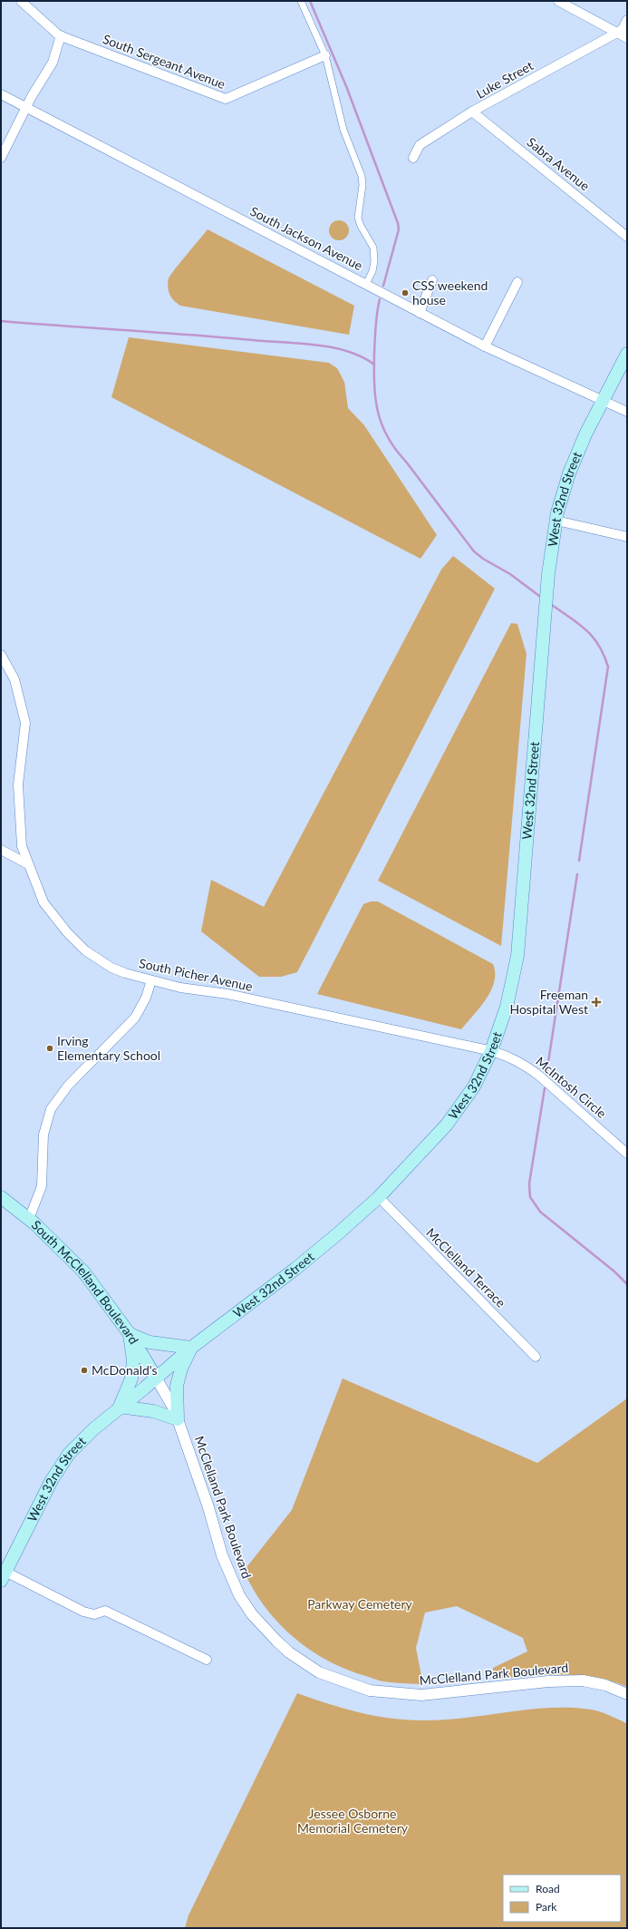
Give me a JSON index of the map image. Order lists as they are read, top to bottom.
{
  "streets": {
    "main road": ["West 32nd Street", "South McClelland Boulevard"],
    "street": [
      "South Sergeant Avenue",
      "Luke Street",
      "Sabra Avenue",
      "South Jackson Avenue",
      "South Picher Avenue",
      "McIntosh Circle",
      "McClelland Terrace",
      "McClelland Park Boulevard"
    ]
  },
  "crossings": [
    ["Luke Street", "Sabra Avenue"],
    ["South Jackson Avenue", "West 32nd Street"],
    ["West 32nd Street", "South Picher Avenue"],
    ["West 32nd Street", "McIntosh Circle"],
    ["West 32nd Street", "McClelland Terrace"],
    ["West 32nd Street", "South McClelland Boulevard"],
    ["West 32nd Street", "McClelland Park Boulevard"],
    ["South Picher Avenue", "McIntosh Circle"],
    ["South McClelland Boulevard", "McClelland Park Boulevard"]
  ],
  "parks": ["Parkway Cemetery", "Jessee Osborne Memorial Cemetery"],
  "places": {
    "other": ["CSS weekend house", "Irving Elementary School", "McDonald's"],
    "health": ["Freeman Hospital West"]
  },
  "legend": ["Road", "Park"]
}
